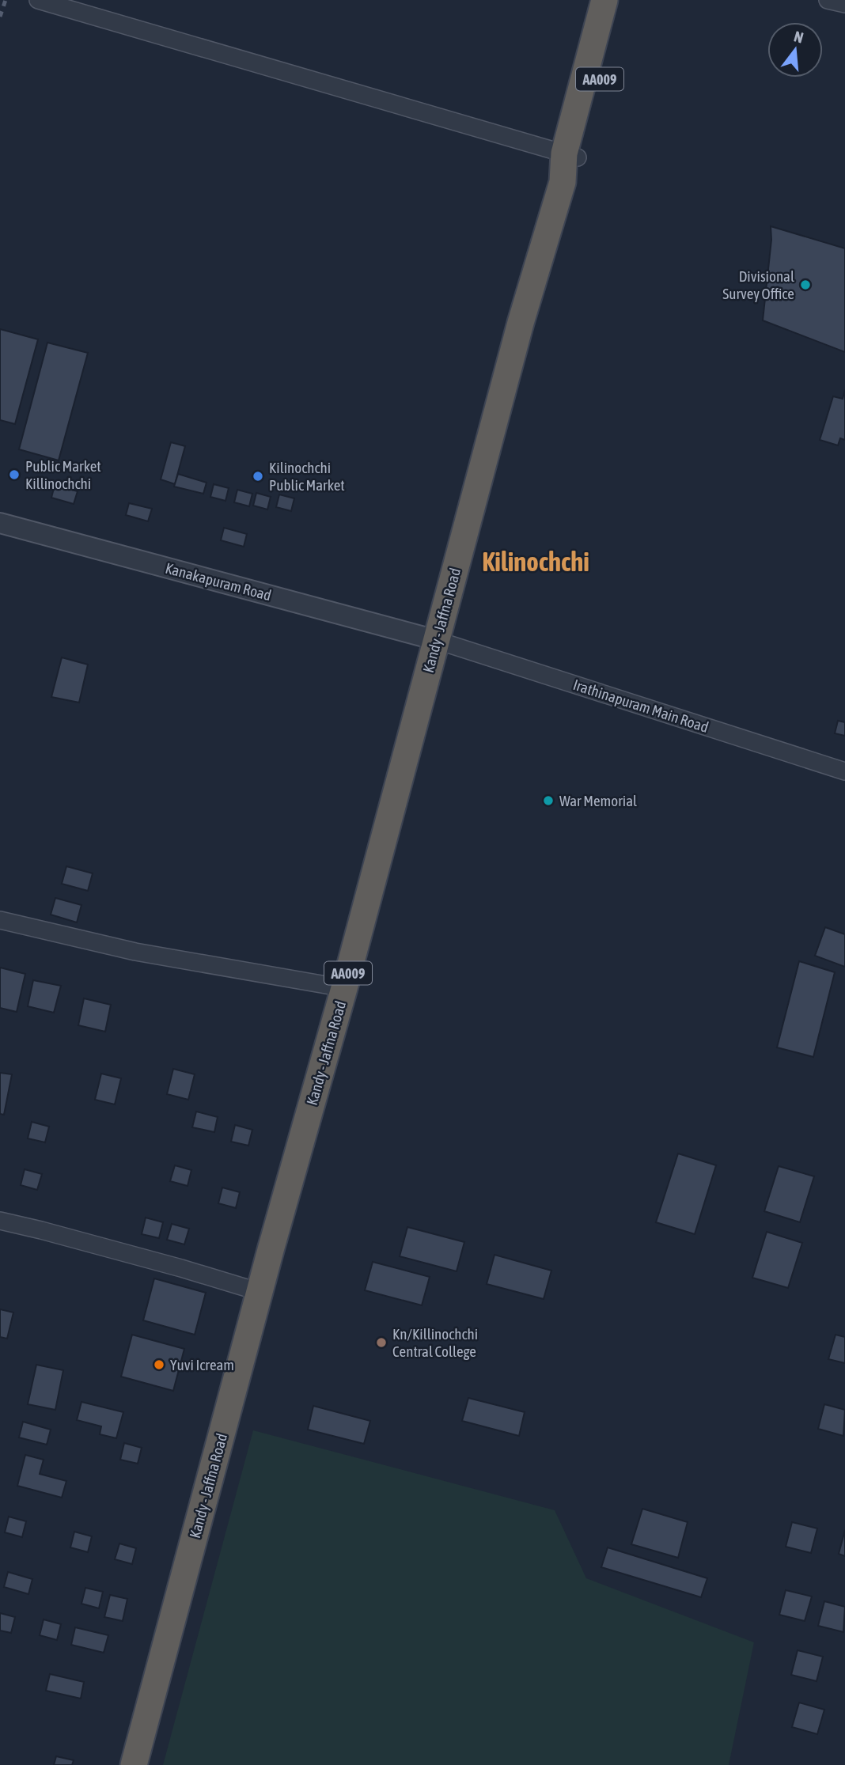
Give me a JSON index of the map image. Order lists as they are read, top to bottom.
{
  "streets": {
    "highway": ["AA009", "Kandy - Jaffna Road"],
    "street": ["Kanakapuram Road", "Irathinapuram Main Road"]
  },
  "crossings": [
    ["Kanakapuram Road", "Kandy - Jaffna Road"],
    ["Kanakapuram Road", "Irathinapuram Main Road"],
    ["Kandy - Jaffna Road", "Irathinapuram Main Road"]
  ],
  "districts": ["Kilinochchi"],
  "places": [
    "Divisional Survey Office",
    "Public Market Killinochchi",
    "Kilinochchi Public Market",
    "War Memorial",
    "Kn/Killinochchi Central College",
    "Yuvi Icream"
  ],
  "north": "top"
}
